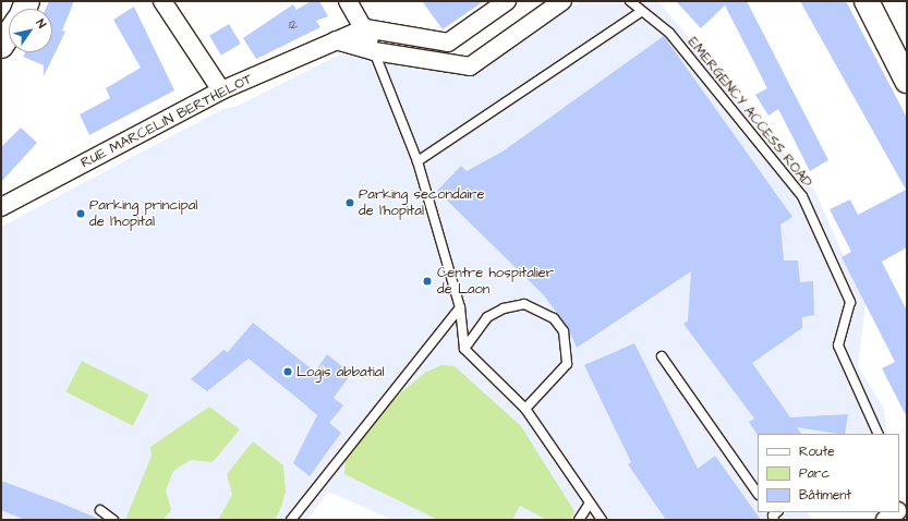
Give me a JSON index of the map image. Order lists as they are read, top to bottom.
{
  "streets": {
    "street": ["RUE MARCELIN BERTHELOT"],
    "lane": ["EMERGENCY ACCESS ROAD"]
  },
  "places": [
    "Parking secondaire de l'hopital",
    "Parking principal de l'hopital",
    "Centre hospitalier de Laon",
    "Logis abbatial"
  ],
  "house_numbers": ["12"],
  "legend": ["Route", "Parc", "Bâtiment"],
  "north": "top right"
}
